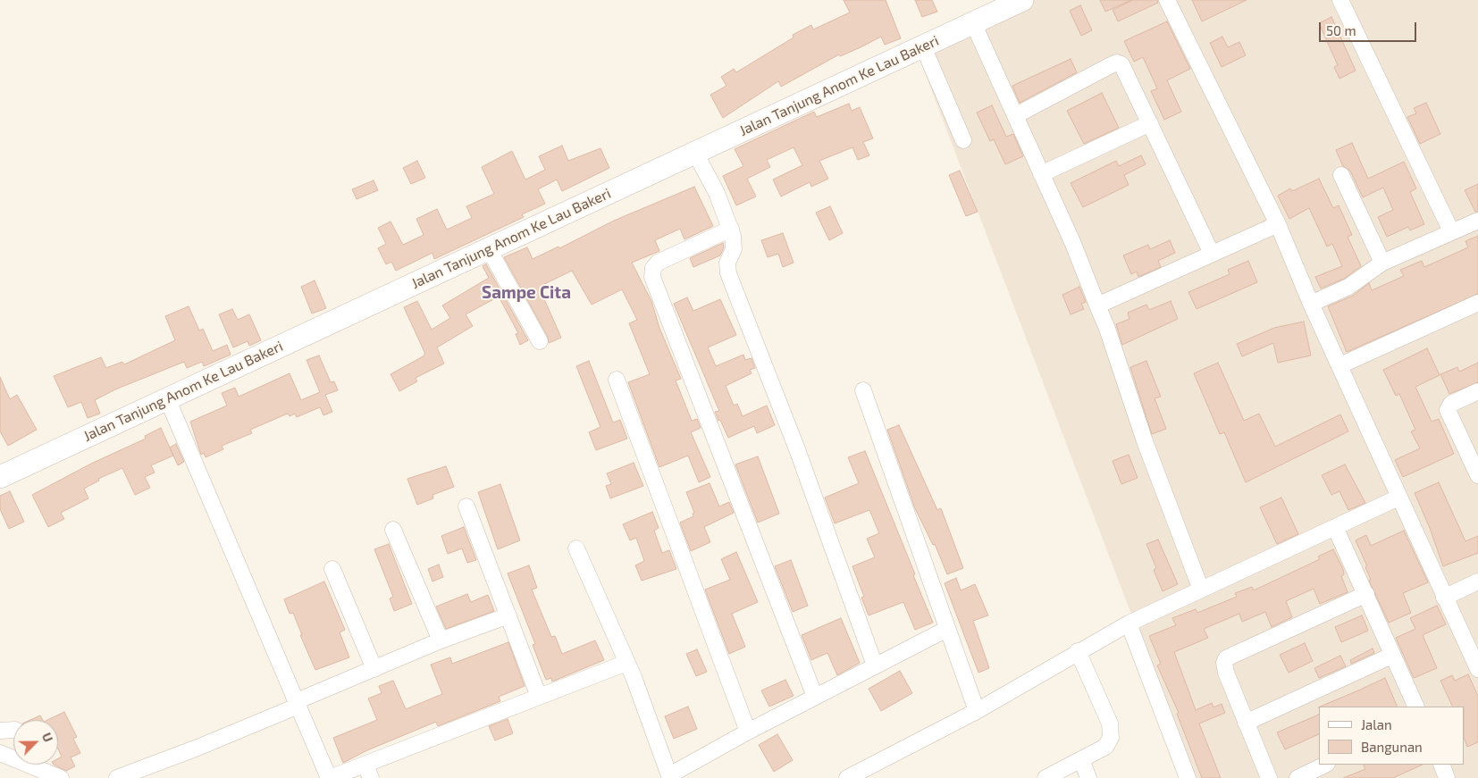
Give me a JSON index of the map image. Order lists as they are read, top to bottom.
{
  "streets": {
    "main road": ["Jalan Tanjung Anom Ke Lau Bakeri"]
  },
  "districts": ["Sampe Cita"],
  "legend": ["Jalan", "Bangunan"],
  "scale_bar": "50 m",
  "north": "top right"
}
